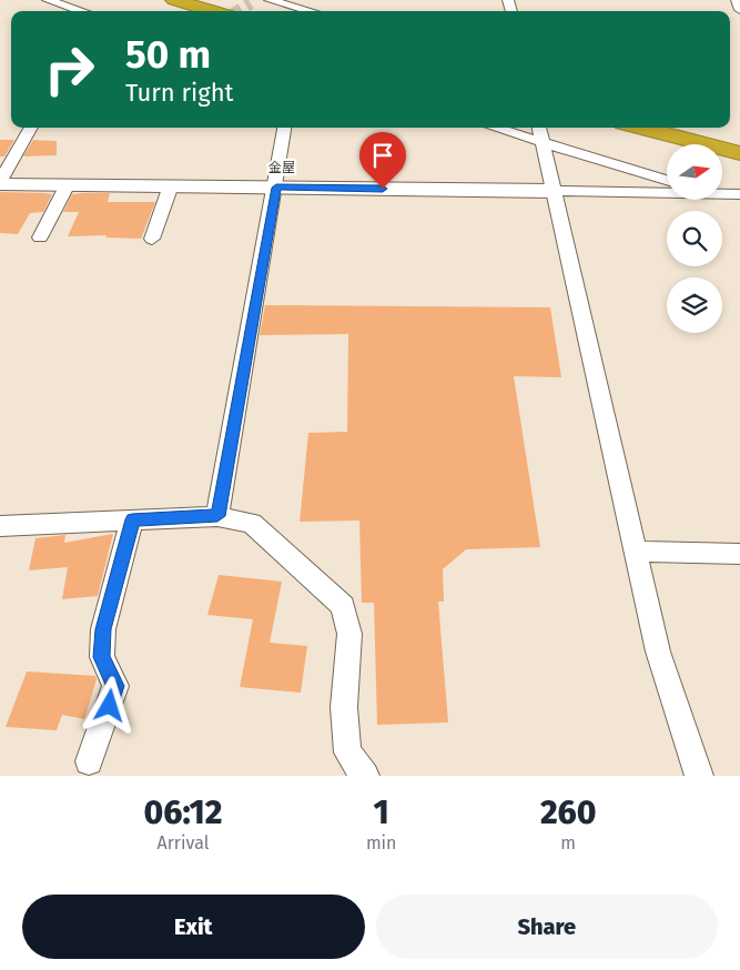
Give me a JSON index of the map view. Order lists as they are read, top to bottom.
{
  "districts": ["金屋"],
  "north": "right",
  "page": {
    "turn": ["50 m", "Turn right"],
    "eta": [
      "06:12",
      "Arrival",
      "1",
      "min",
      "260",
      "m"
    ],
    "buttons": ["Exit", "Share"]
  }
}
